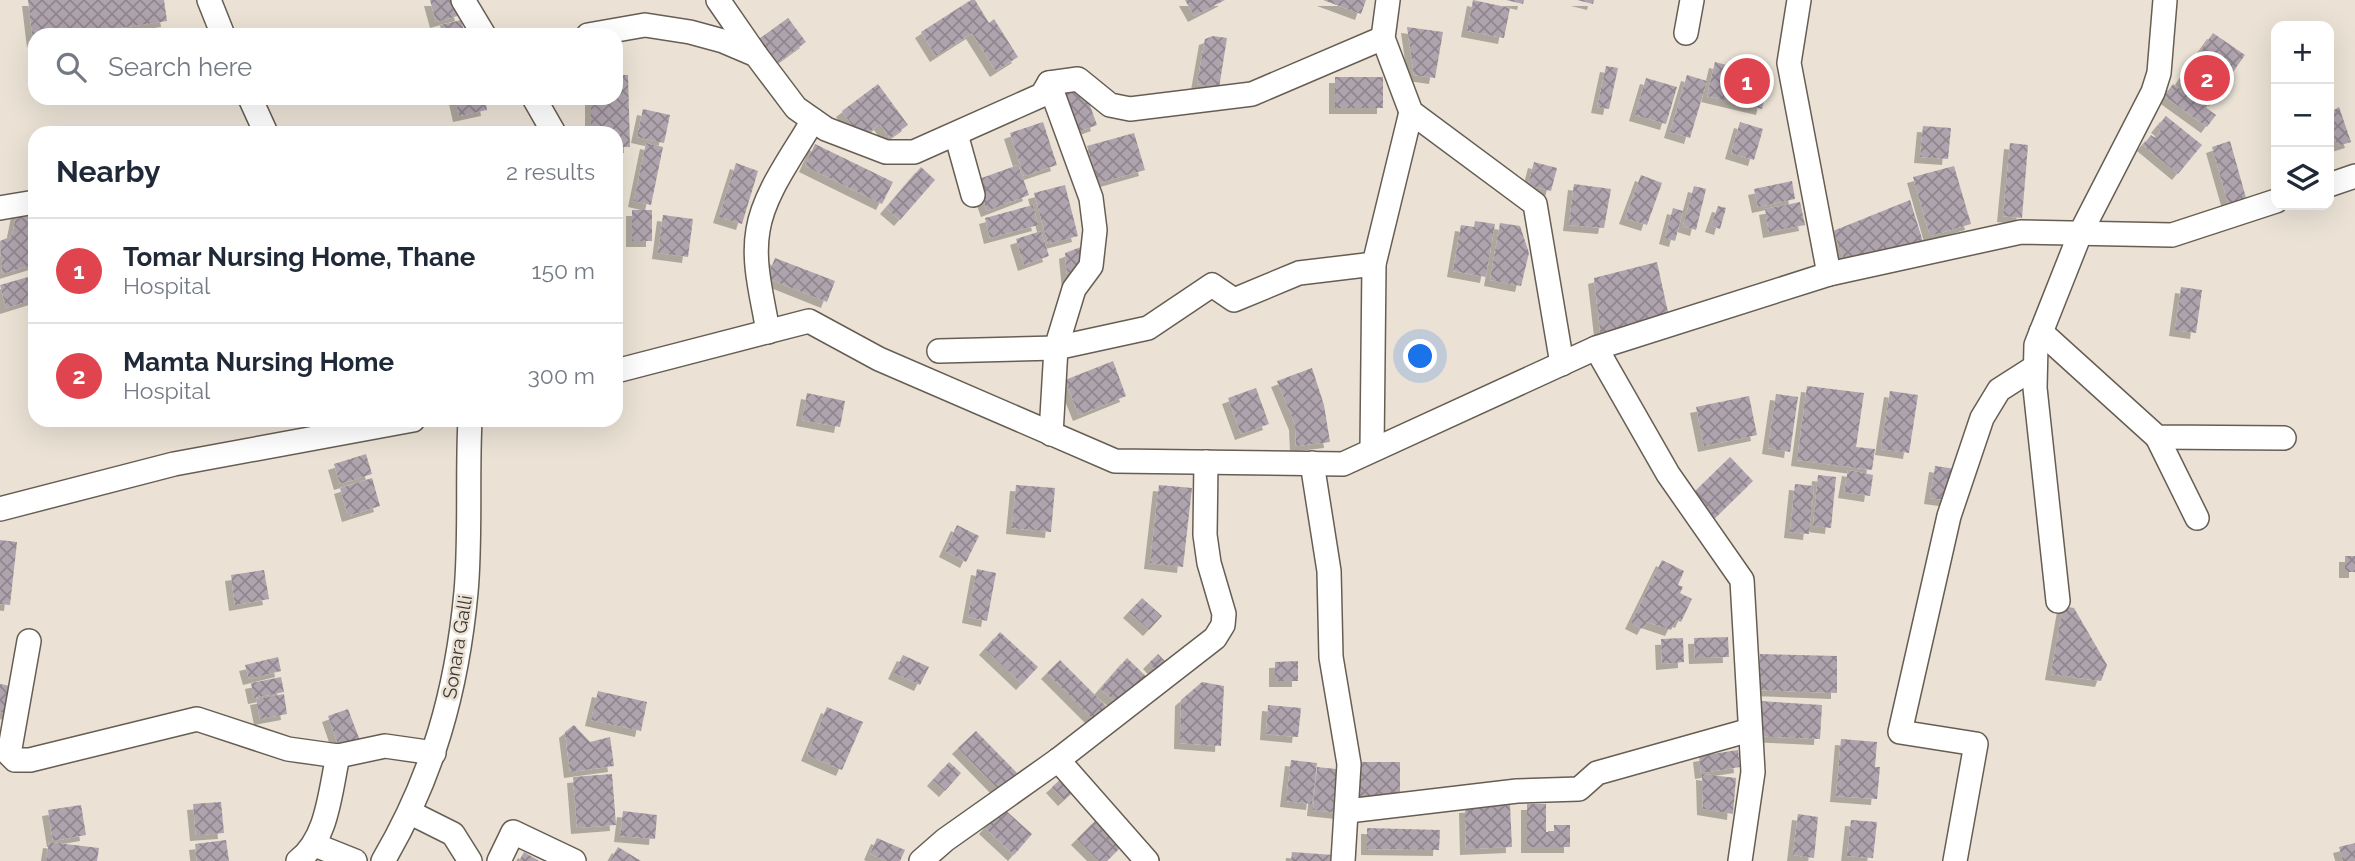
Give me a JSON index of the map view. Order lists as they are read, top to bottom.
{
  "streets": {
    "street": ["Sonara Galli"]
  },
  "page": {
    "map_buttons": ["+", "−"],
    "search": "Search here",
    "pins": ["2", "1"],
    "heading": ["Nearby", "2 results"],
    "list": [
      {
        "mark": "1",
        "name": "Tomar Nursing Home, Thane",
        "note": "Hospital",
        "value": "150 m"
      },
      {
        "mark": "2",
        "name": "Mamta Nursing Home",
        "note": "Hospital",
        "value": "300 m"
      }
    ]
  }
}
